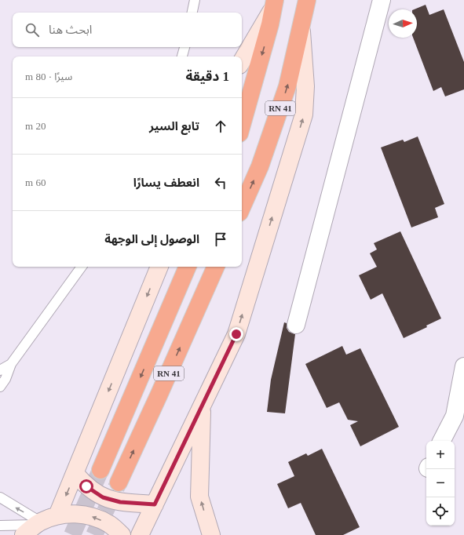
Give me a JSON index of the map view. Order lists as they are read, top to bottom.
{
  "streets": {
    "highway": ["RN 41"]
  },
  "north": "right",
  "page": {
    "search": "ابحث هنا",
    "heading": ["1 دقيقة", "سيرًا · 80 m"],
    "list": [
      ["تابع السير", "20 m"],
      ["انعطف يسارًا", "60 m"],
      "الوصول إلى الوجهة"
    ],
    "map_buttons": ["+", "−"]
  }
}
